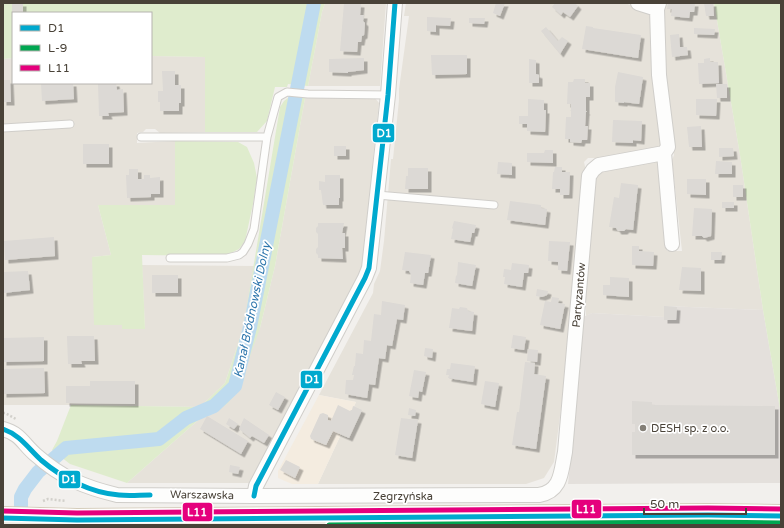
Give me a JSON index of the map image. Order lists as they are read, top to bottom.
{
  "streets": {
    "main road": ["Zegrzyńska"],
    "street": ["Partyzantów", "Warszawska"]
  },
  "crossings": [
    ["Partyzantów", "Zegrzyńska"],
    ["Warszawska", "Zegrzyńska"]
  ],
  "water": ["Kanał Bródnowski Dolny"],
  "places": ["DESH sp. z o.o."],
  "lines": ["transit line D1", "transit line L11", "transit line L-9"],
  "legend": ["D1", "L-9", "L11"],
  "scale_bar": "50 m"
}
